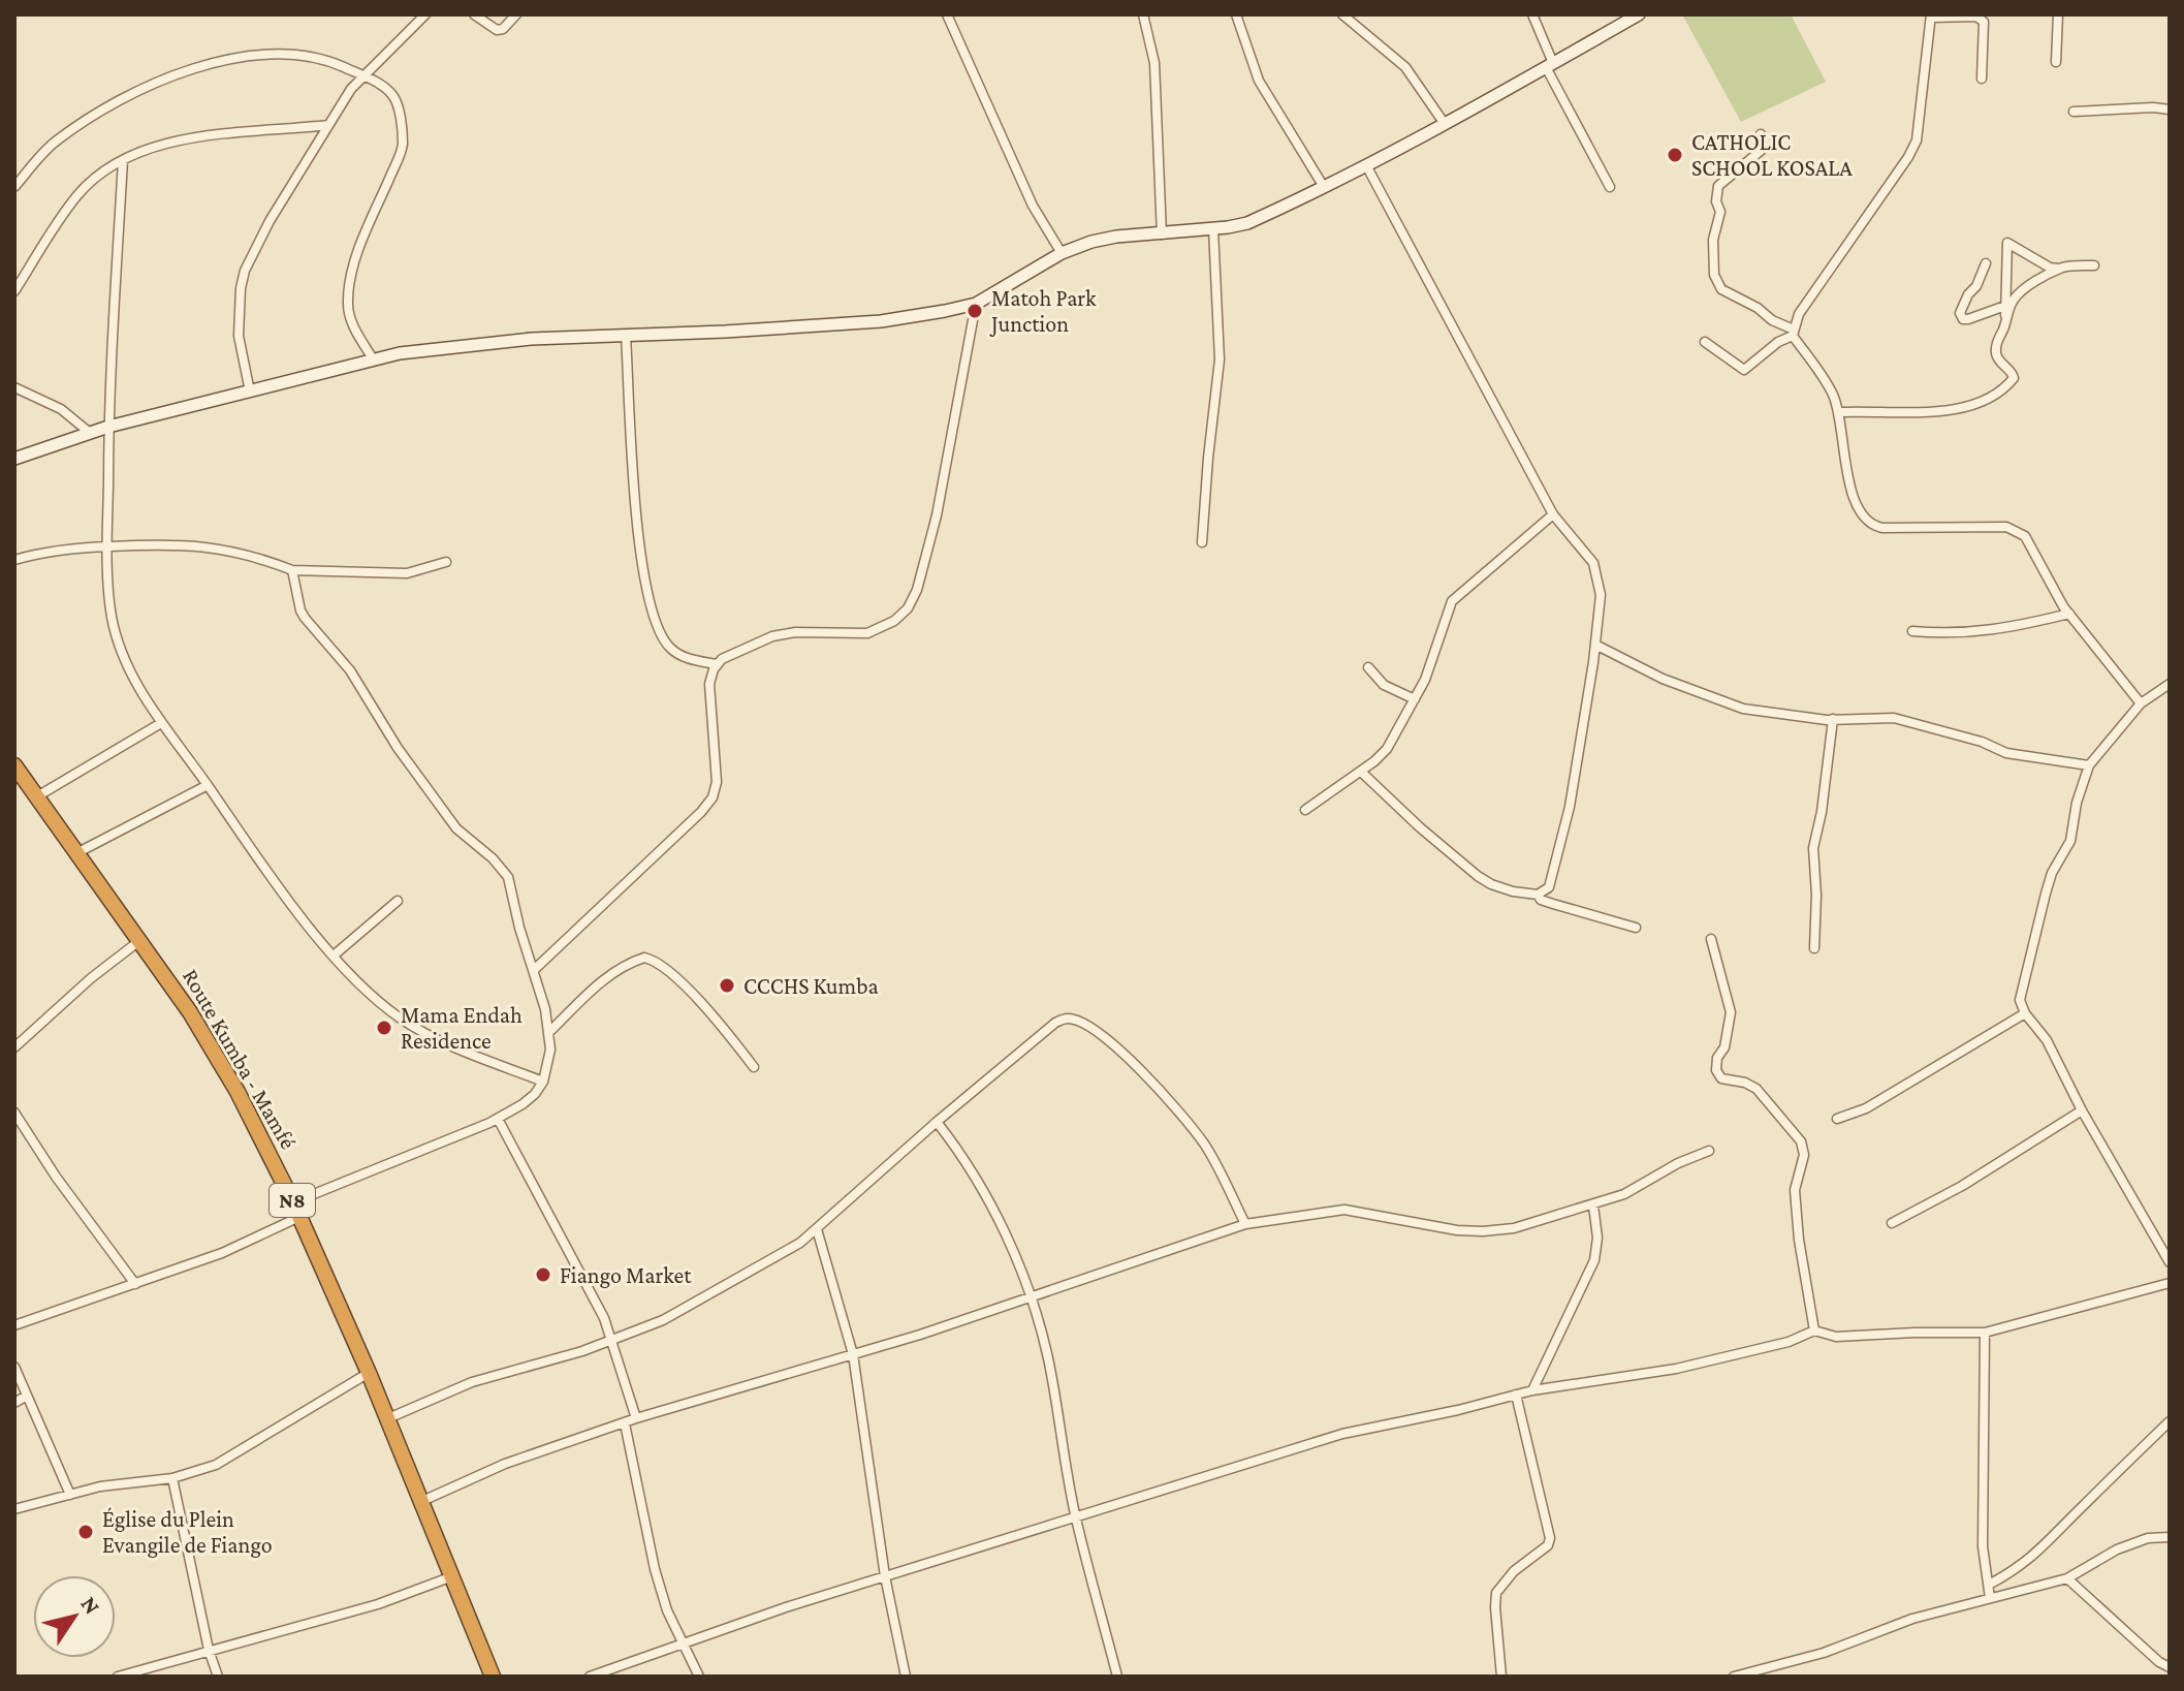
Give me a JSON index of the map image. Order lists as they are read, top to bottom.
{
  "streets": {
    "highway": ["Route Kumba - Mamfé", "N8"]
  },
  "places": [
    "CATHOLIC SCHOOL KOSALA",
    "Matoh Park Junction",
    "CCCHS Kumba",
    "Mama Endah Residence",
    "Fiango Market",
    "Église du Plein Evangile de Fiango"
  ],
  "north": "top right"
}
